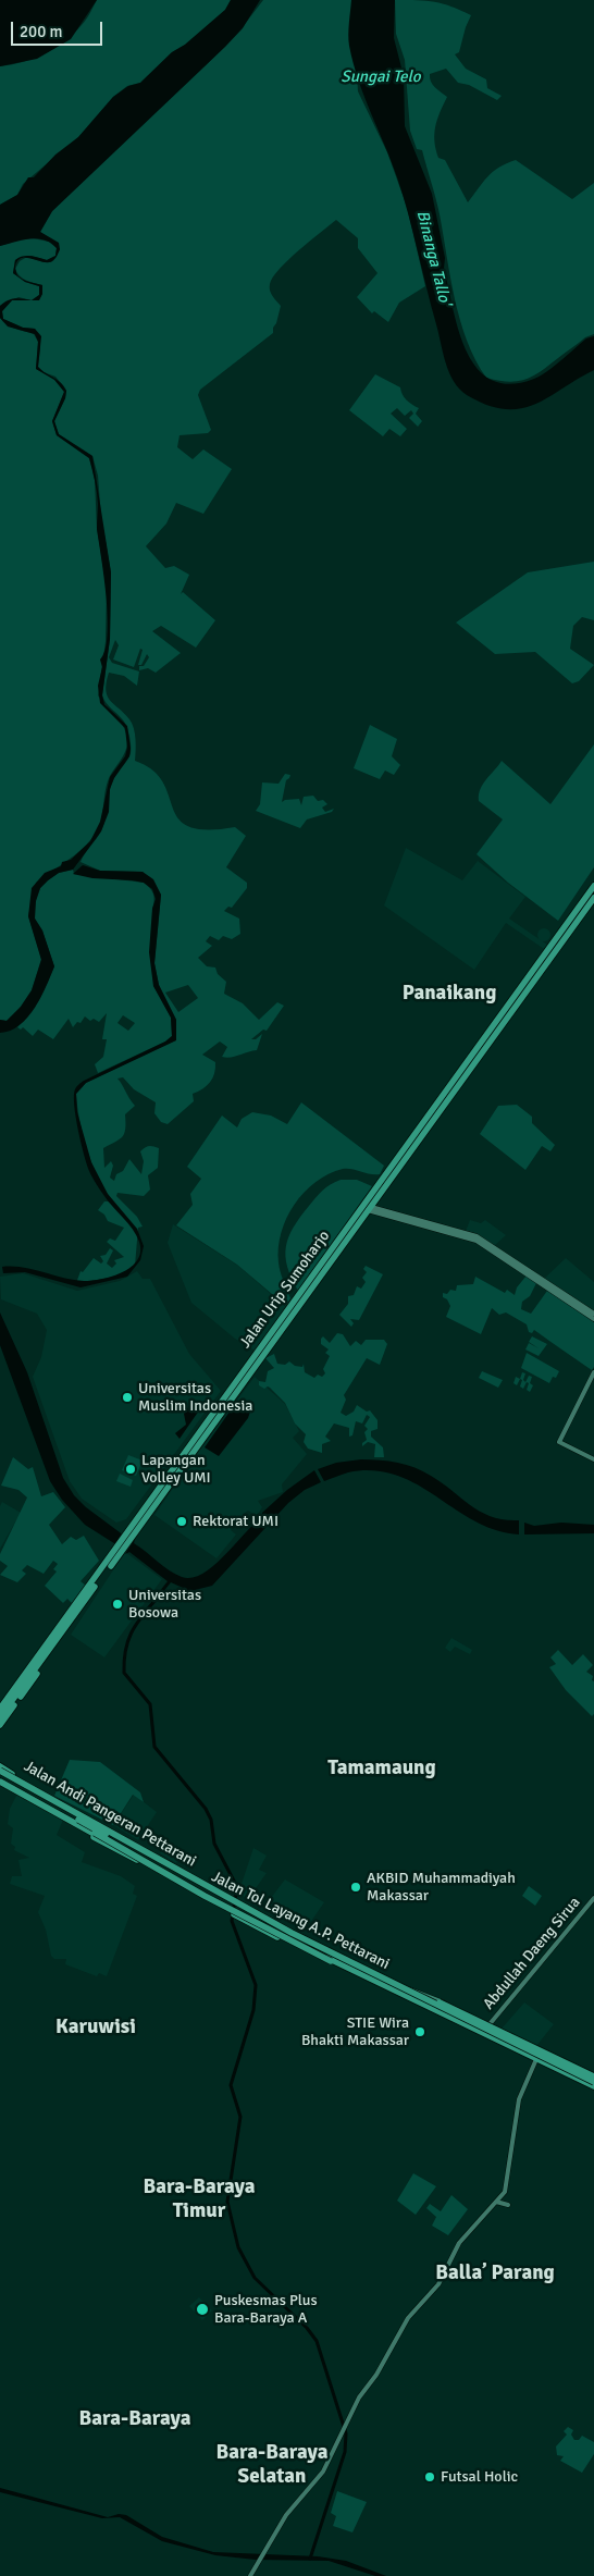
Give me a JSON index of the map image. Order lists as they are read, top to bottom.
{
  "streets": {
    "highway": ["Jalan Urip Sumoharjo", "Jalan Andi Pangeran Pettarani", "Jalan Tol Layang A.P. Pettarani"],
    "main road": ["Abdullah Daeng Sirua"]
  },
  "crossings": [
    ["Jalan Andi Pangeran Pettarani", "Jalan Tol Layang A.P. Pettarani"],
    ["Jalan Andi Pangeran Pettarani", "Abdullah Daeng Sirua"]
  ],
  "districts": [
    "Panaikang",
    "Tamamaung",
    "Karuwisi",
    "Bara-Baraya Timur",
    "Ballaʼ Parang",
    "Bara-Baraya",
    "Bara-Baraya Selatan"
  ],
  "water": ["Sungai Telo", "Binanga Tallo'"],
  "places": [
    "Universitas Muslim Indonesia",
    "Lapangan Volley UMI",
    "Rektorat UMI",
    "Universitas Bosowa",
    "AKBID Muhammadiyah Makassar",
    "STIE Wira Bhakti Makassar",
    "Puskesmas Plus Bara-Baraya A",
    "Futsal Holic"
  ],
  "scale_bar": "200 m"
}
